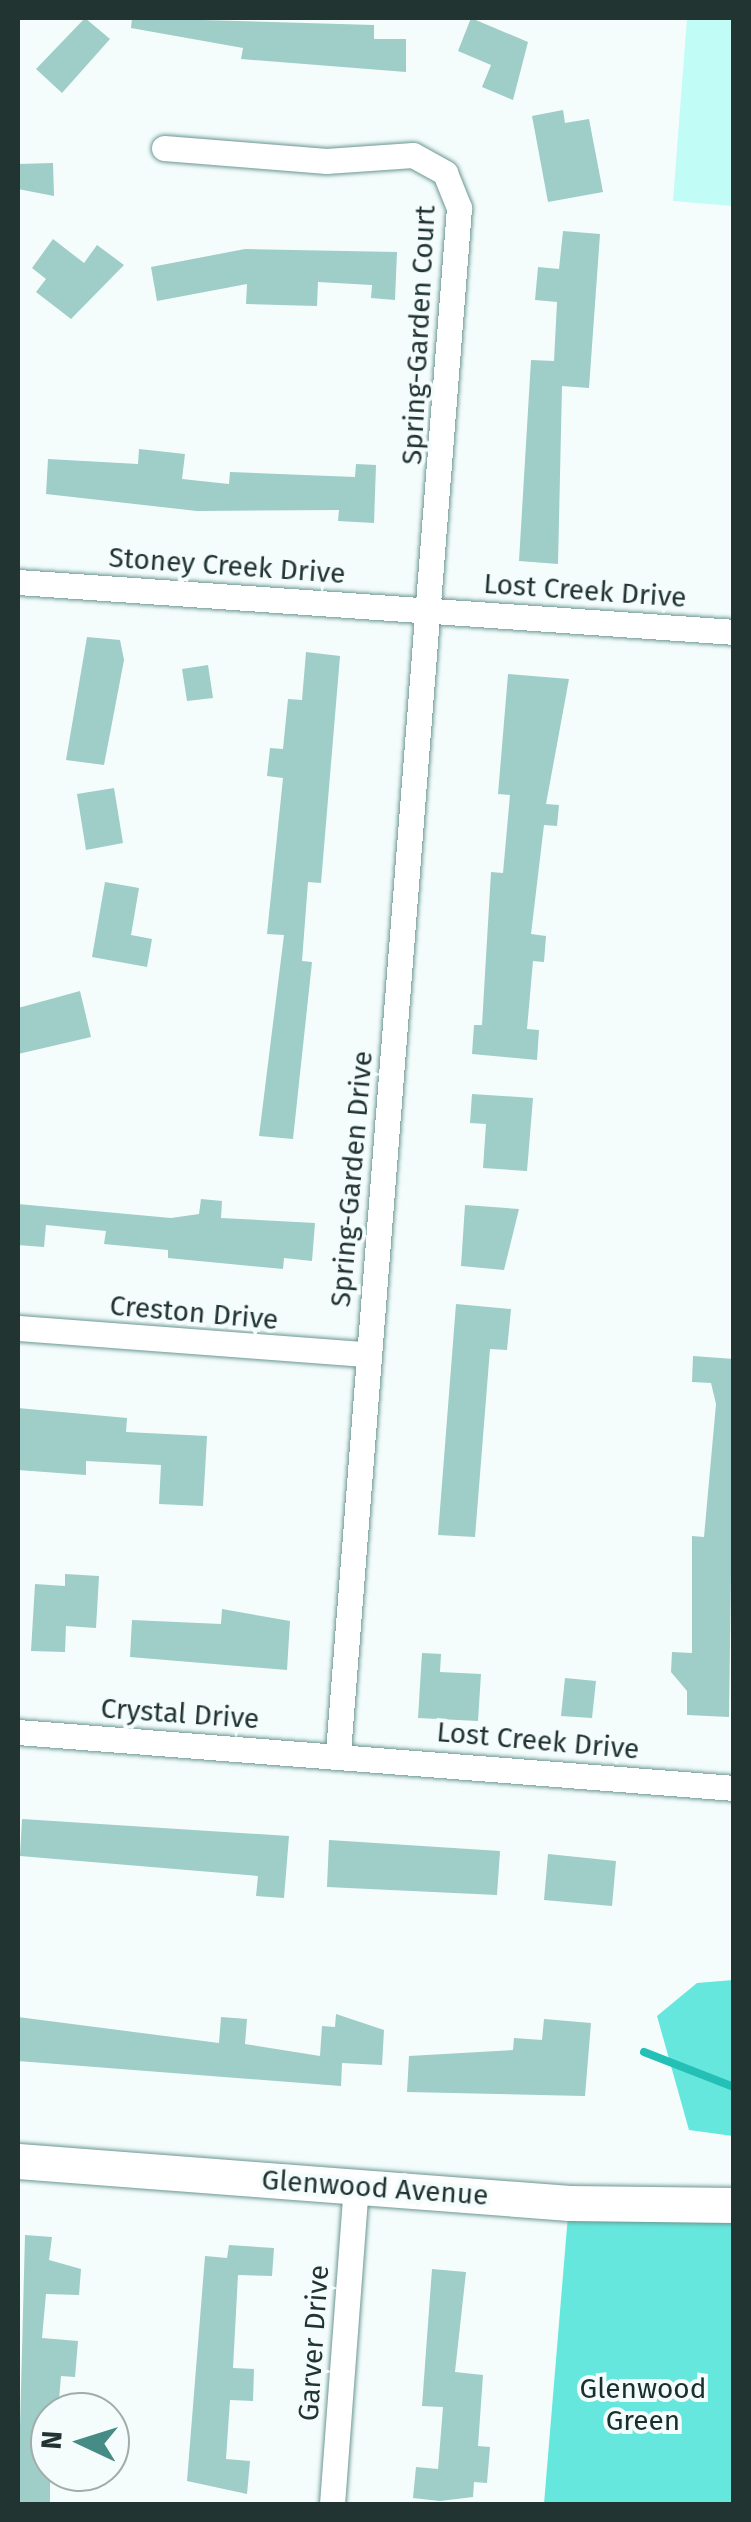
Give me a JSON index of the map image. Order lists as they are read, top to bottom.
{
  "streets": {
    "street": [
      "Spring-Garden Court",
      "Stoney Creek Drive",
      "Lost Creek Drive",
      "Spring-Garden Drive",
      "Creston Drive",
      "Crystal Drive",
      "Glenwood Avenue",
      "Garver Drive"
    ]
  },
  "crossings": [
    ["Spring-Garden Court", "Stoney Creek Drive"],
    ["Spring-Garden Court", "Lost Creek Drive"],
    ["Spring-Garden Court", "Spring-Garden Drive"],
    ["Stoney Creek Drive", "Lost Creek Drive"],
    ["Stoney Creek Drive", "Spring-Garden Drive"],
    ["Lost Creek Drive", "Spring-Garden Drive"],
    ["Lost Creek Drive", "Crystal Drive"],
    ["Spring-Garden Drive", "Creston Drive"],
    ["Spring-Garden Drive", "Crystal Drive"],
    ["Glenwood Avenue", "Garver Drive"]
  ],
  "parks": ["Glenwood Green"],
  "north": "left"
}
